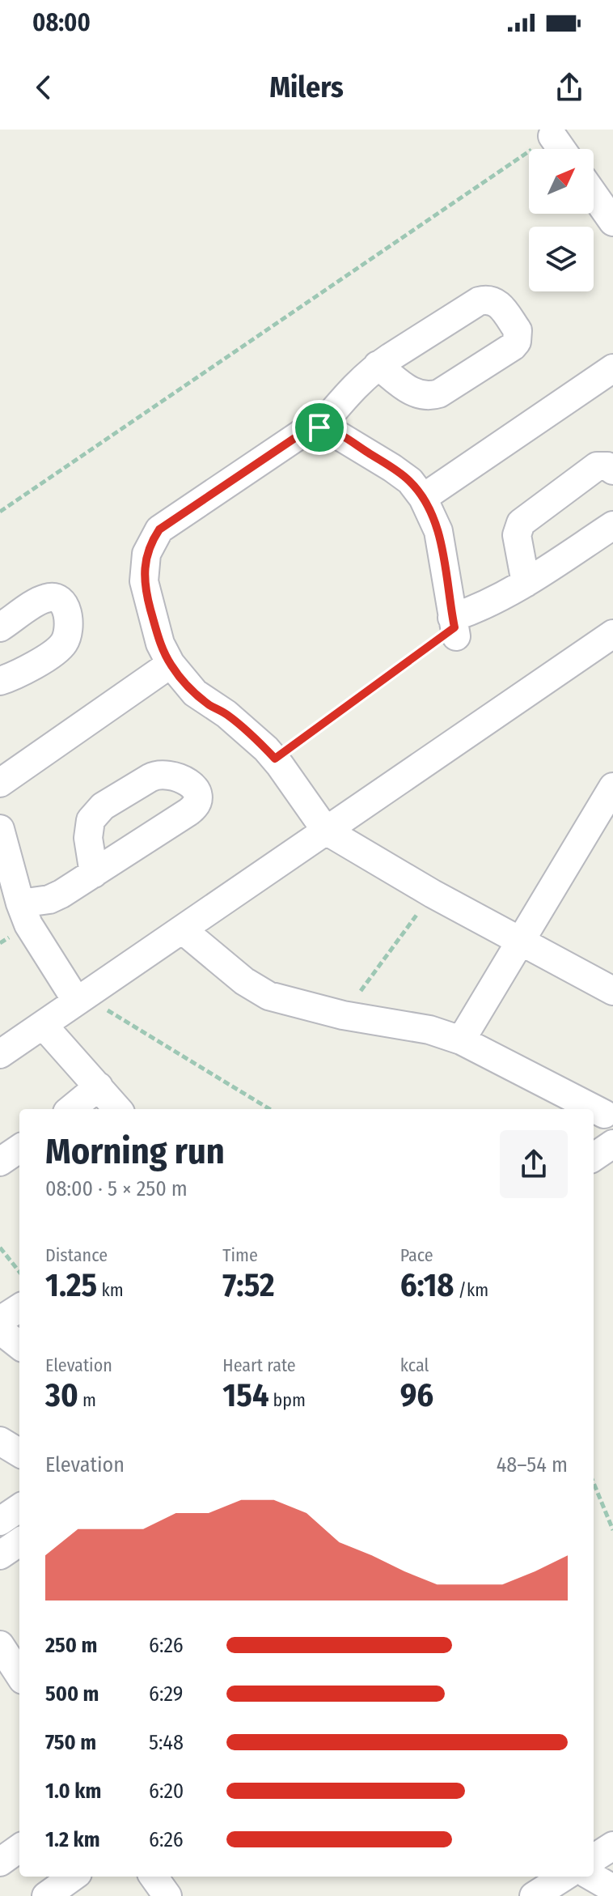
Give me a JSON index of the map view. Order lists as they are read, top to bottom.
{
  "north": "top right",
  "page": {
    "status": "08:00",
    "header": "Milers",
    "heading": ["Morning run", "08:00 · 5 × 250 m"],
    "stats": [
      ["Distance", "1.25 km"],
      ["Time", "7:52"],
      ["Pace", "6:18 /km"],
      ["Elevation", "30 m"],
      ["Heart rate", "154 bpm"],
      ["kcal", "96"]
    ],
    "chart": ["Elevation", "48–54 m"],
    "list": [
      {
        "name": "250 m",
        "note": "6:26"
      },
      {
        "name": "500 m",
        "note": "6:29"
      },
      {
        "name": "750 m",
        "note": "5:48"
      },
      {
        "name": "1.0 km",
        "note": "6:20"
      },
      {
        "name": "1.2 km",
        "note": "6:26"
      }
    ]
  }
}
